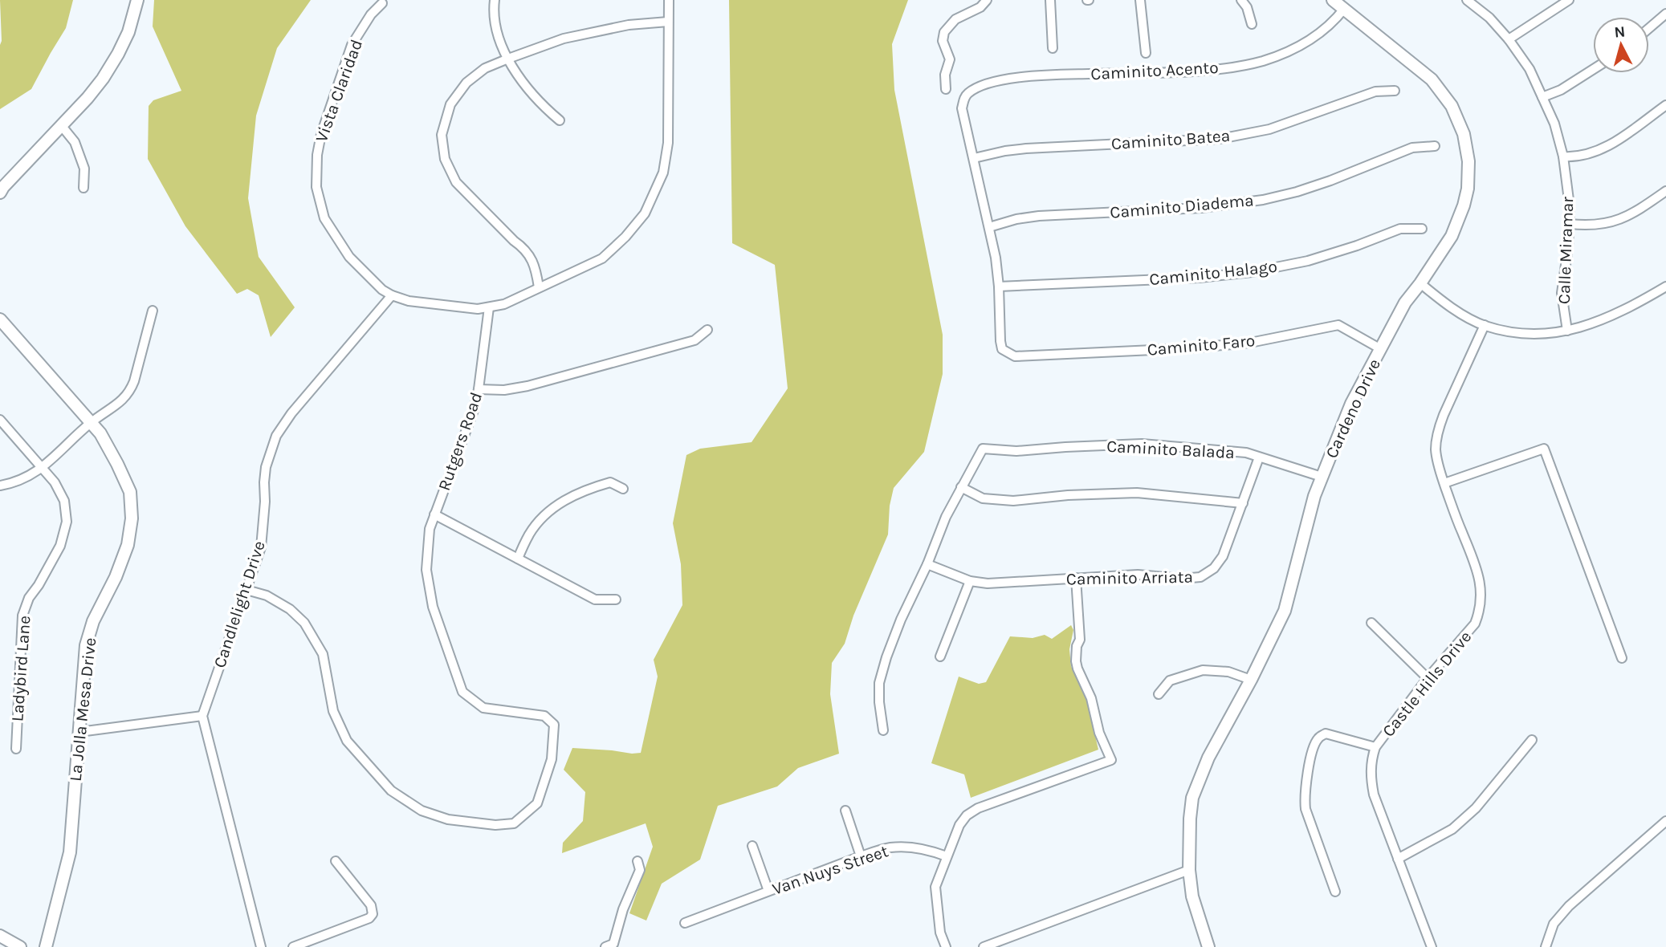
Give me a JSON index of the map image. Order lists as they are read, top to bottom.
{
  "streets": {
    "street": [
      "Caminito Acento",
      "Vista Claridad",
      "Caminito Batea",
      "Caminito Diadema",
      "Calle Miramar",
      "Caminito Halago",
      "Caminito Faro",
      "Cardeno Drive",
      "Rutgers Road",
      "Caminito Balada",
      "Caminito Arriata",
      "Candlelight Drive",
      "Ladybird Lane",
      "Castle Hills Drive",
      "La Jolla Mesa Drive",
      "Van Nuys Street"
    ]
  },
  "crossings": [
    ["Caminito Acento", "Caminito Batea"],
    ["Caminito Acento", "Cardeno Drive"],
    ["Vista Claridad", "Rutgers Road"],
    ["Vista Claridad", "Candlelight Drive"],
    ["Caminito Halago", "Caminito Faro"],
    ["Caminito Faro", "Cardeno Drive"],
    ["Cardeno Drive", "Caminito Balada"],
    ["Rutgers Road", "Candlelight Drive"],
    ["Caminito Balada", "Caminito Arriata"]
  ],
  "north": "top"
}
